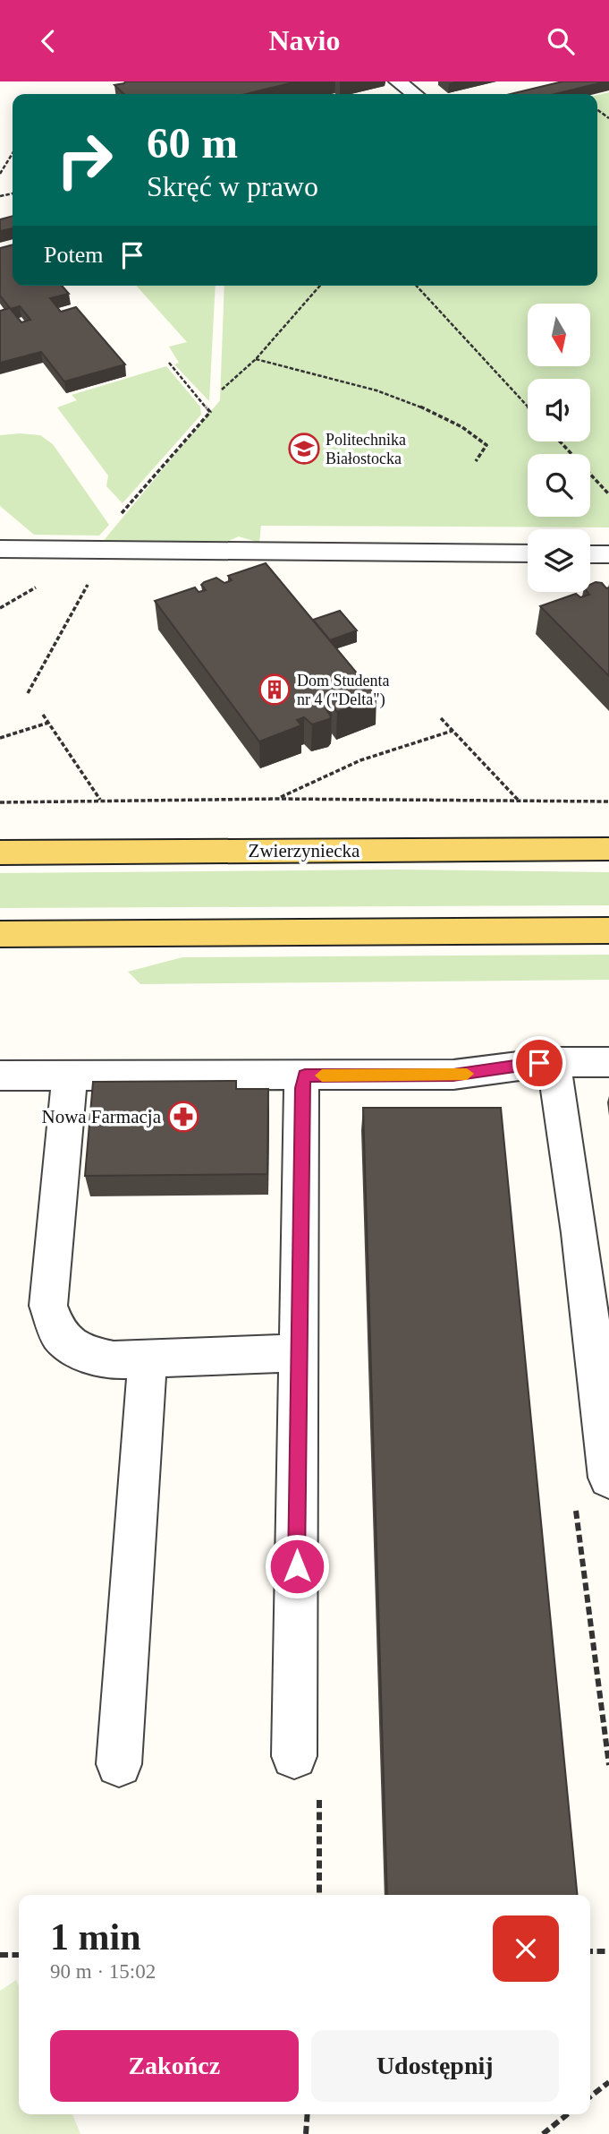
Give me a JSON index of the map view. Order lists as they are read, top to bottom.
{
  "streets": {
    "main road": ["Zwierzyniecka"]
  },
  "places": {
    "school or university": ["Politechnika Białostocka"],
    "building": ["Dom Studenta nr 4 (\"Delta\")"],
    "pharmacy": ["Nowa Farmacja"]
  },
  "north": "bottom",
  "page": {
    "header": "Navio",
    "turn": ["60 m", "Skręć w prawo"],
    "then": "Potem",
    "heading": ["1 min", "90 m · 15:02"],
    "buttons": ["Zakończ", "Udostępnij"]
  }
}
